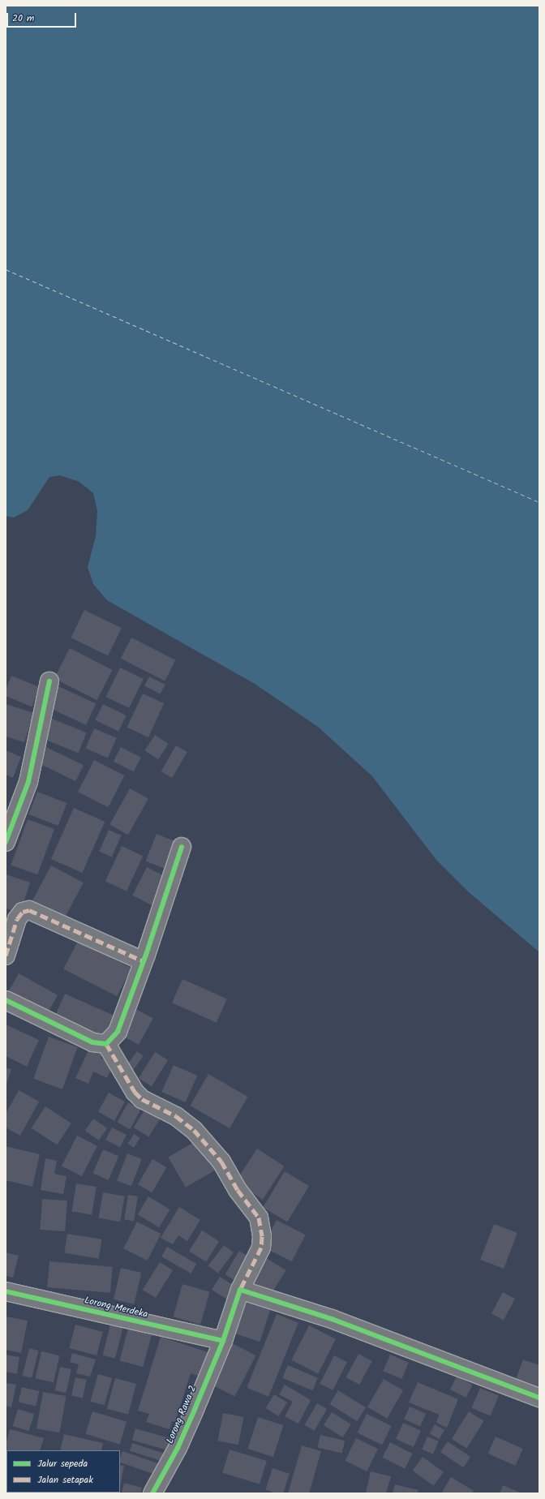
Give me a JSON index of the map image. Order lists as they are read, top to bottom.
{
  "streets": {
    "street": ["Lorong Merdeka", "Lorong Rawa 2"]
  },
  "crossings": [
    ["Lorong Merdeka", "Lorong Rawa 2"]
  ],
  "legend": ["Jalur sepeda", "Jalan setapak"],
  "scale_bar": "20 m"
}
